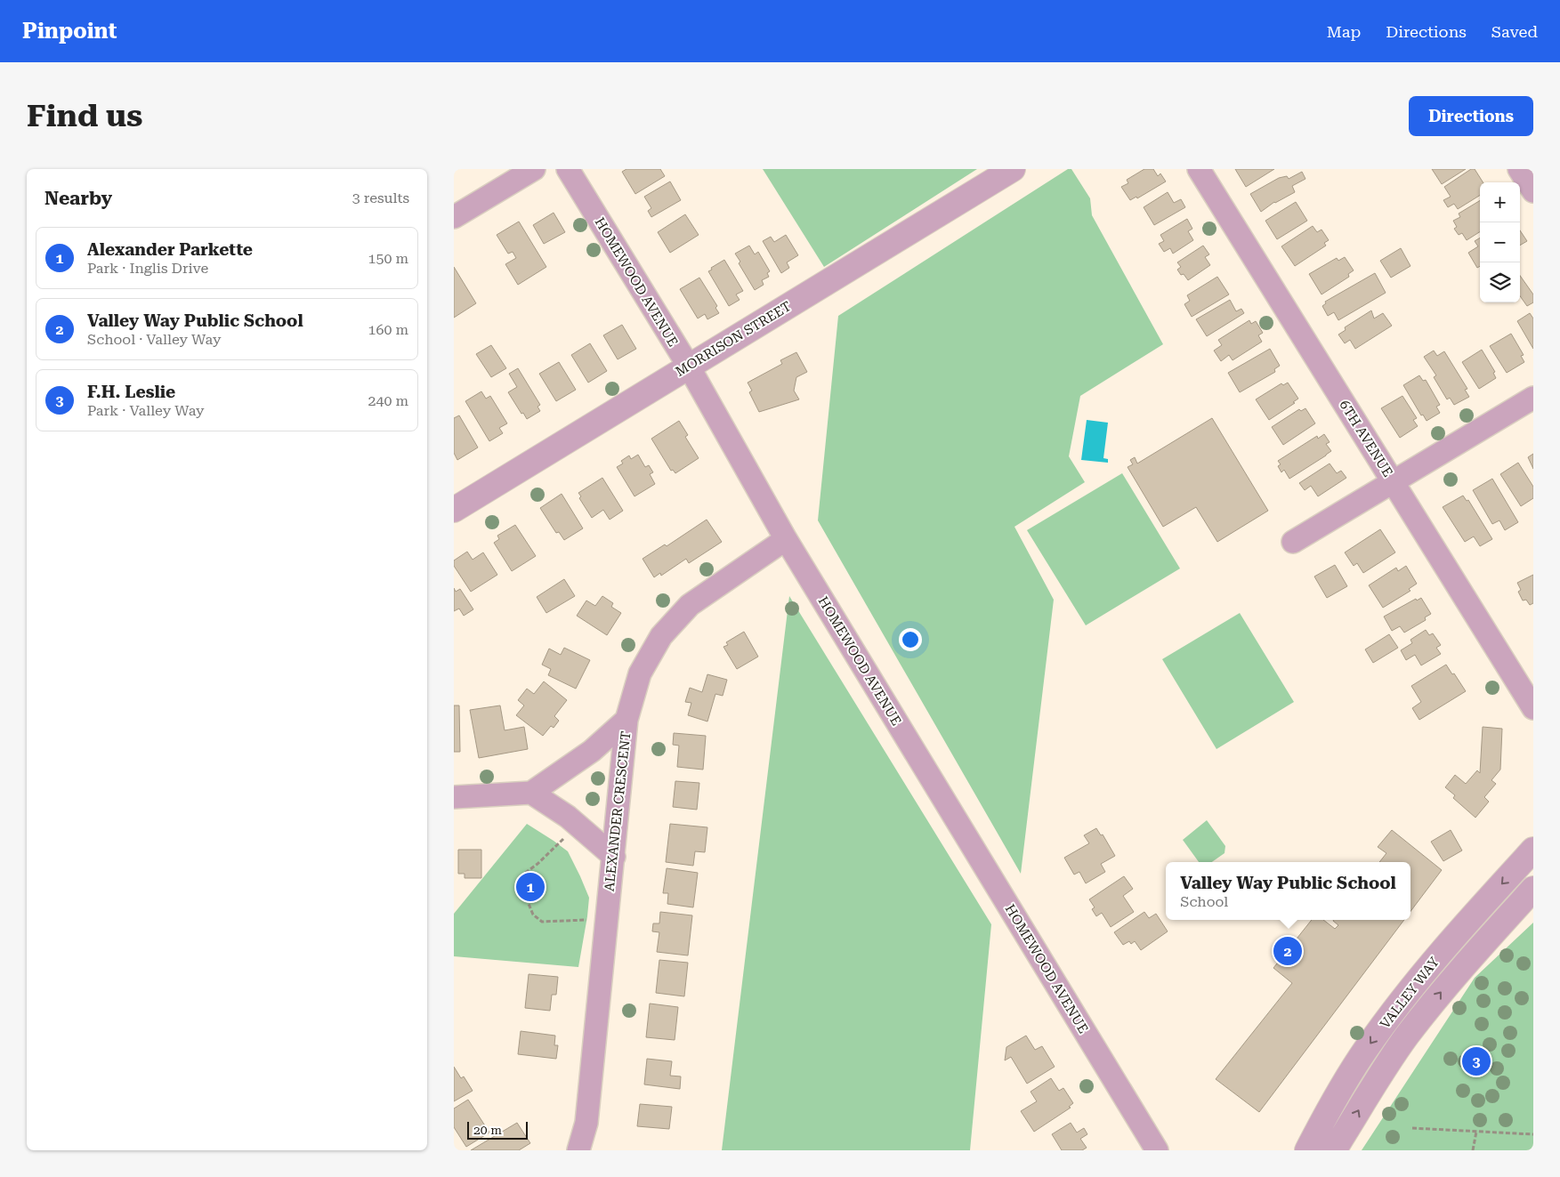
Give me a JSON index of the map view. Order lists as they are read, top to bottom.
{
  "streets": {
    "street": [
      "HOMEWOOD AVENUE",
      "MORRISON STREET",
      "6TH AVENUE",
      "ALEXANDER CRESCENT",
      "VALLEY WAY"
    ]
  },
  "crossings": [
    ["HOMEWOOD AVENUE", "MORRISON STREET"],
    ["HOMEWOOD AVENUE", "ALEXANDER CRESCENT"]
  ],
  "scale_bar": "20 m",
  "page": {
    "header": "Pinpoint",
    "nav": ["Map", "Directions", "Saved"],
    "buttons": "Directions",
    "title": "Find us",
    "heading": ["Nearby", "3 results"],
    "map_buttons": ["+", "−"],
    "list": [
      {
        "mark": "1",
        "name": "Alexander Parkette",
        "note": "Park · Inglis Drive",
        "value": "150 m"
      },
      {
        "mark": "2",
        "name": "Valley Way Public School",
        "note": "School · Valley Way",
        "value": "160 m"
      },
      {
        "mark": "3",
        "name": "F.H. Leslie",
        "note": "Park · Valley Way",
        "value": "240 m"
      }
    ],
    "popup": ["Valley Way Public School", "School"],
    "pins": ["1", "2", "3"],
    "scale": "20 m"
  }
}
